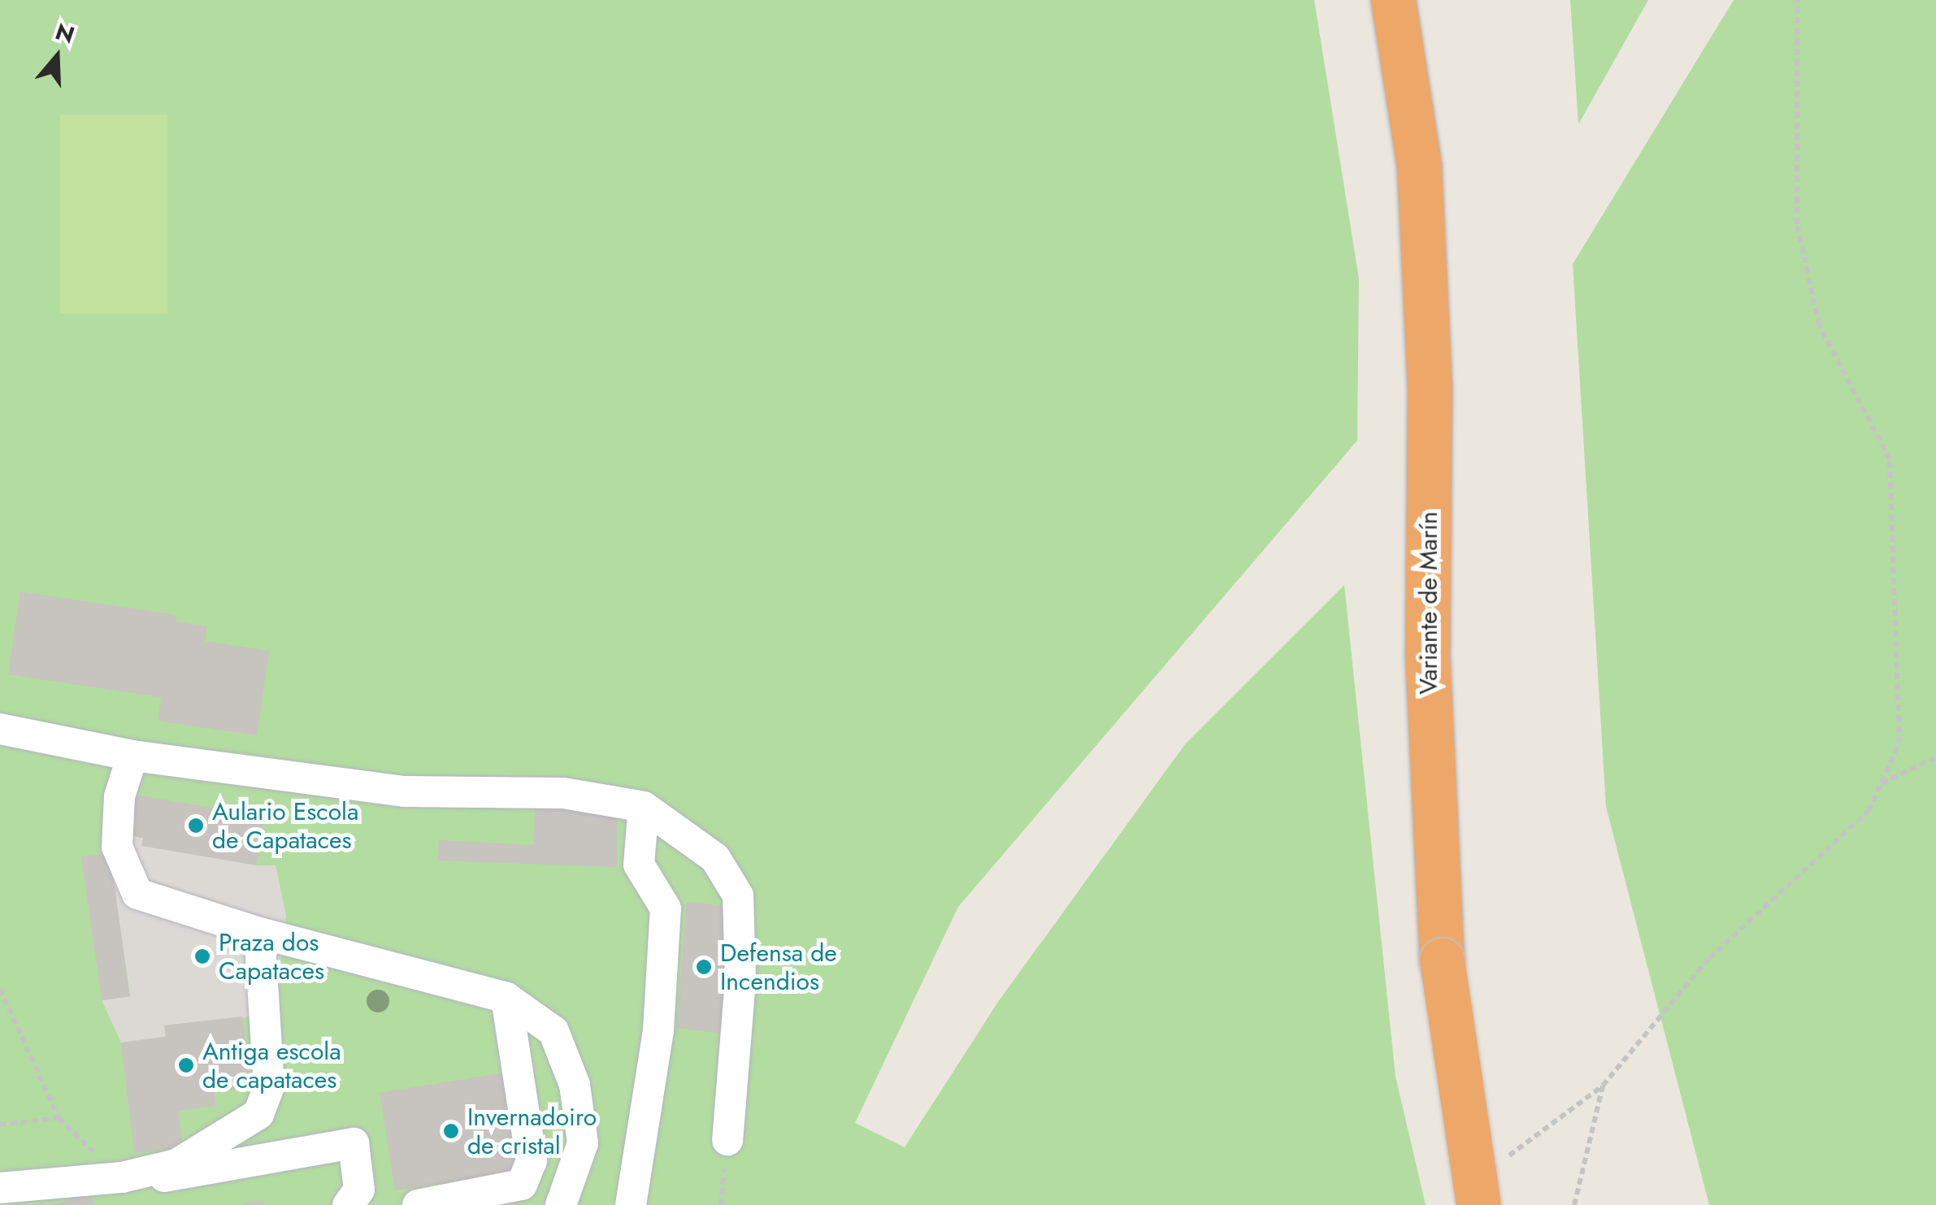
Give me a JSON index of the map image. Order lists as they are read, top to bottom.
{
  "streets": {
    "highway": ["Variante de Marín"]
  },
  "places": [
    "Aulario Escola de Capataces",
    "Praza dos Capataces",
    "Defensa de Incendios",
    "Antiga escola de capataces",
    "Invernadoiro de cristal"
  ],
  "north": "top"
}
